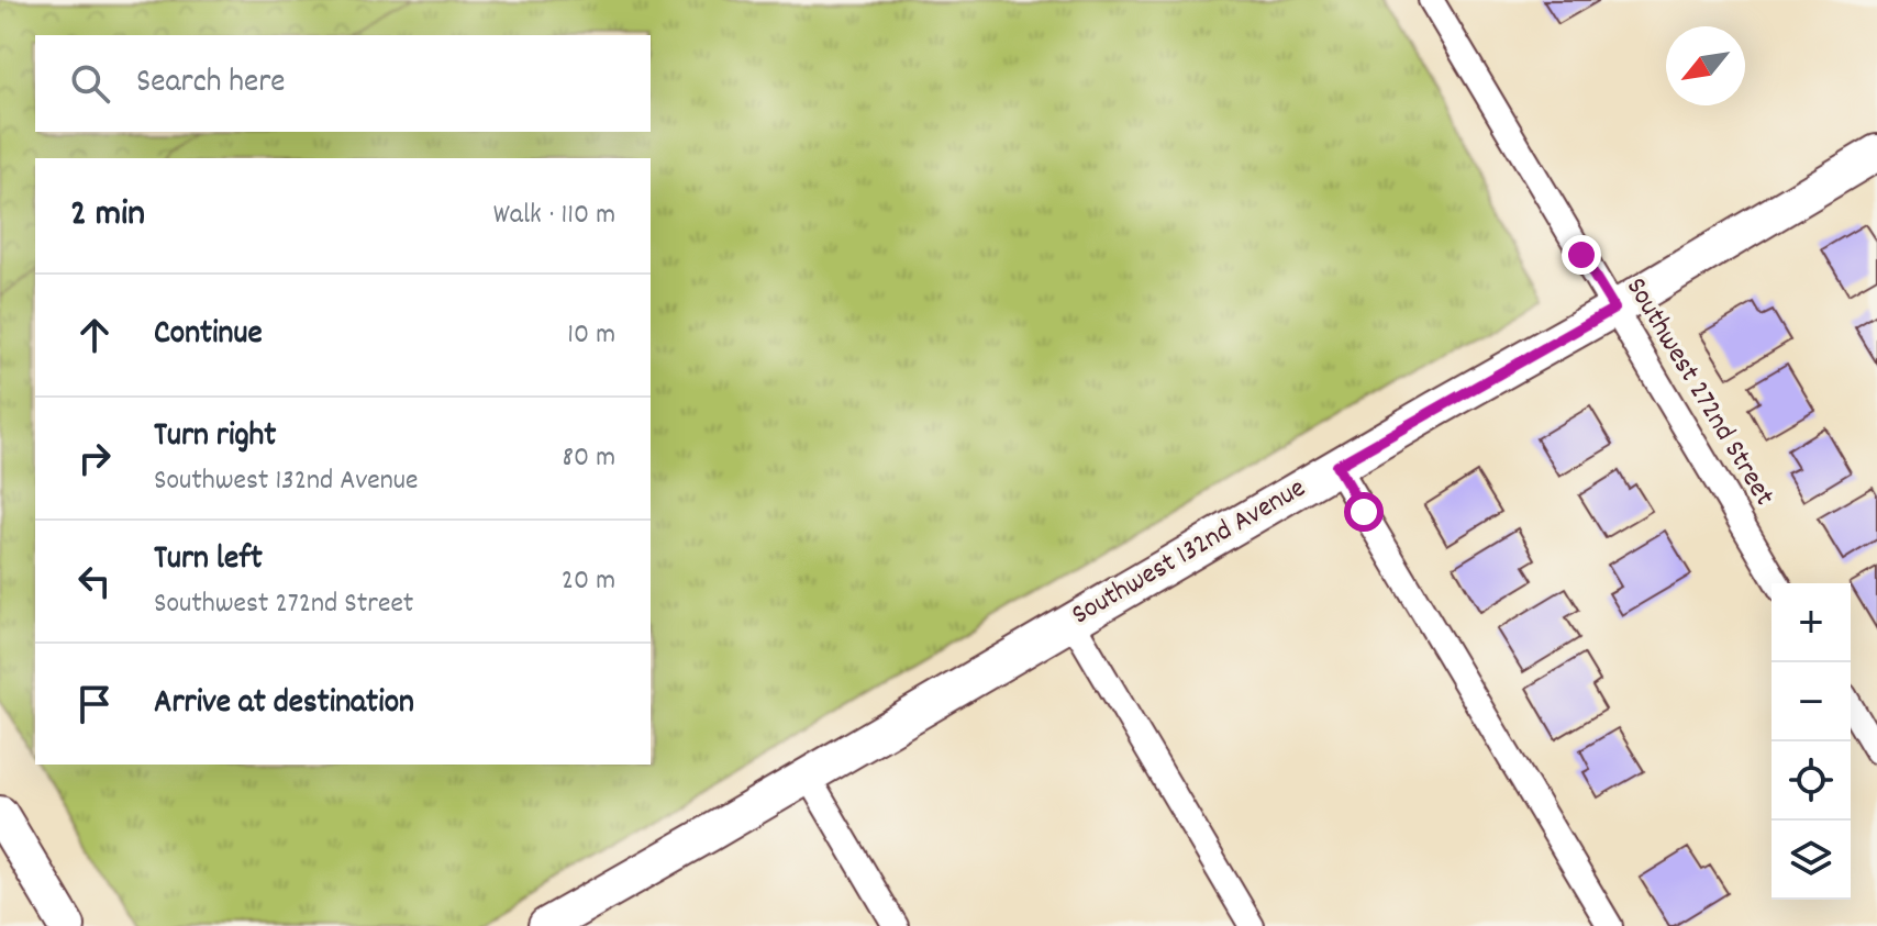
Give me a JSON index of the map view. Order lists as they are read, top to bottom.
{
  "streets": {
    "street": ["Southwest 272nd Street", "Southwest 132nd Avenue"]
  },
  "crossings": [
    ["Southwest 272nd Street", "Southwest 132nd Avenue"]
  ],
  "north": "bottom left",
  "page": {
    "search": "Search here",
    "heading": ["2 min", "Walk · 110 m"],
    "list": [
      ["Continue", "10 m"],
      ["Turn right", "Southwest 132nd Avenue", "80 m"],
      ["Turn left", "Southwest 272nd Street", "20 m"],
      "Arrive at destination"
    ],
    "map_buttons": ["+", "−"]
  }
}
